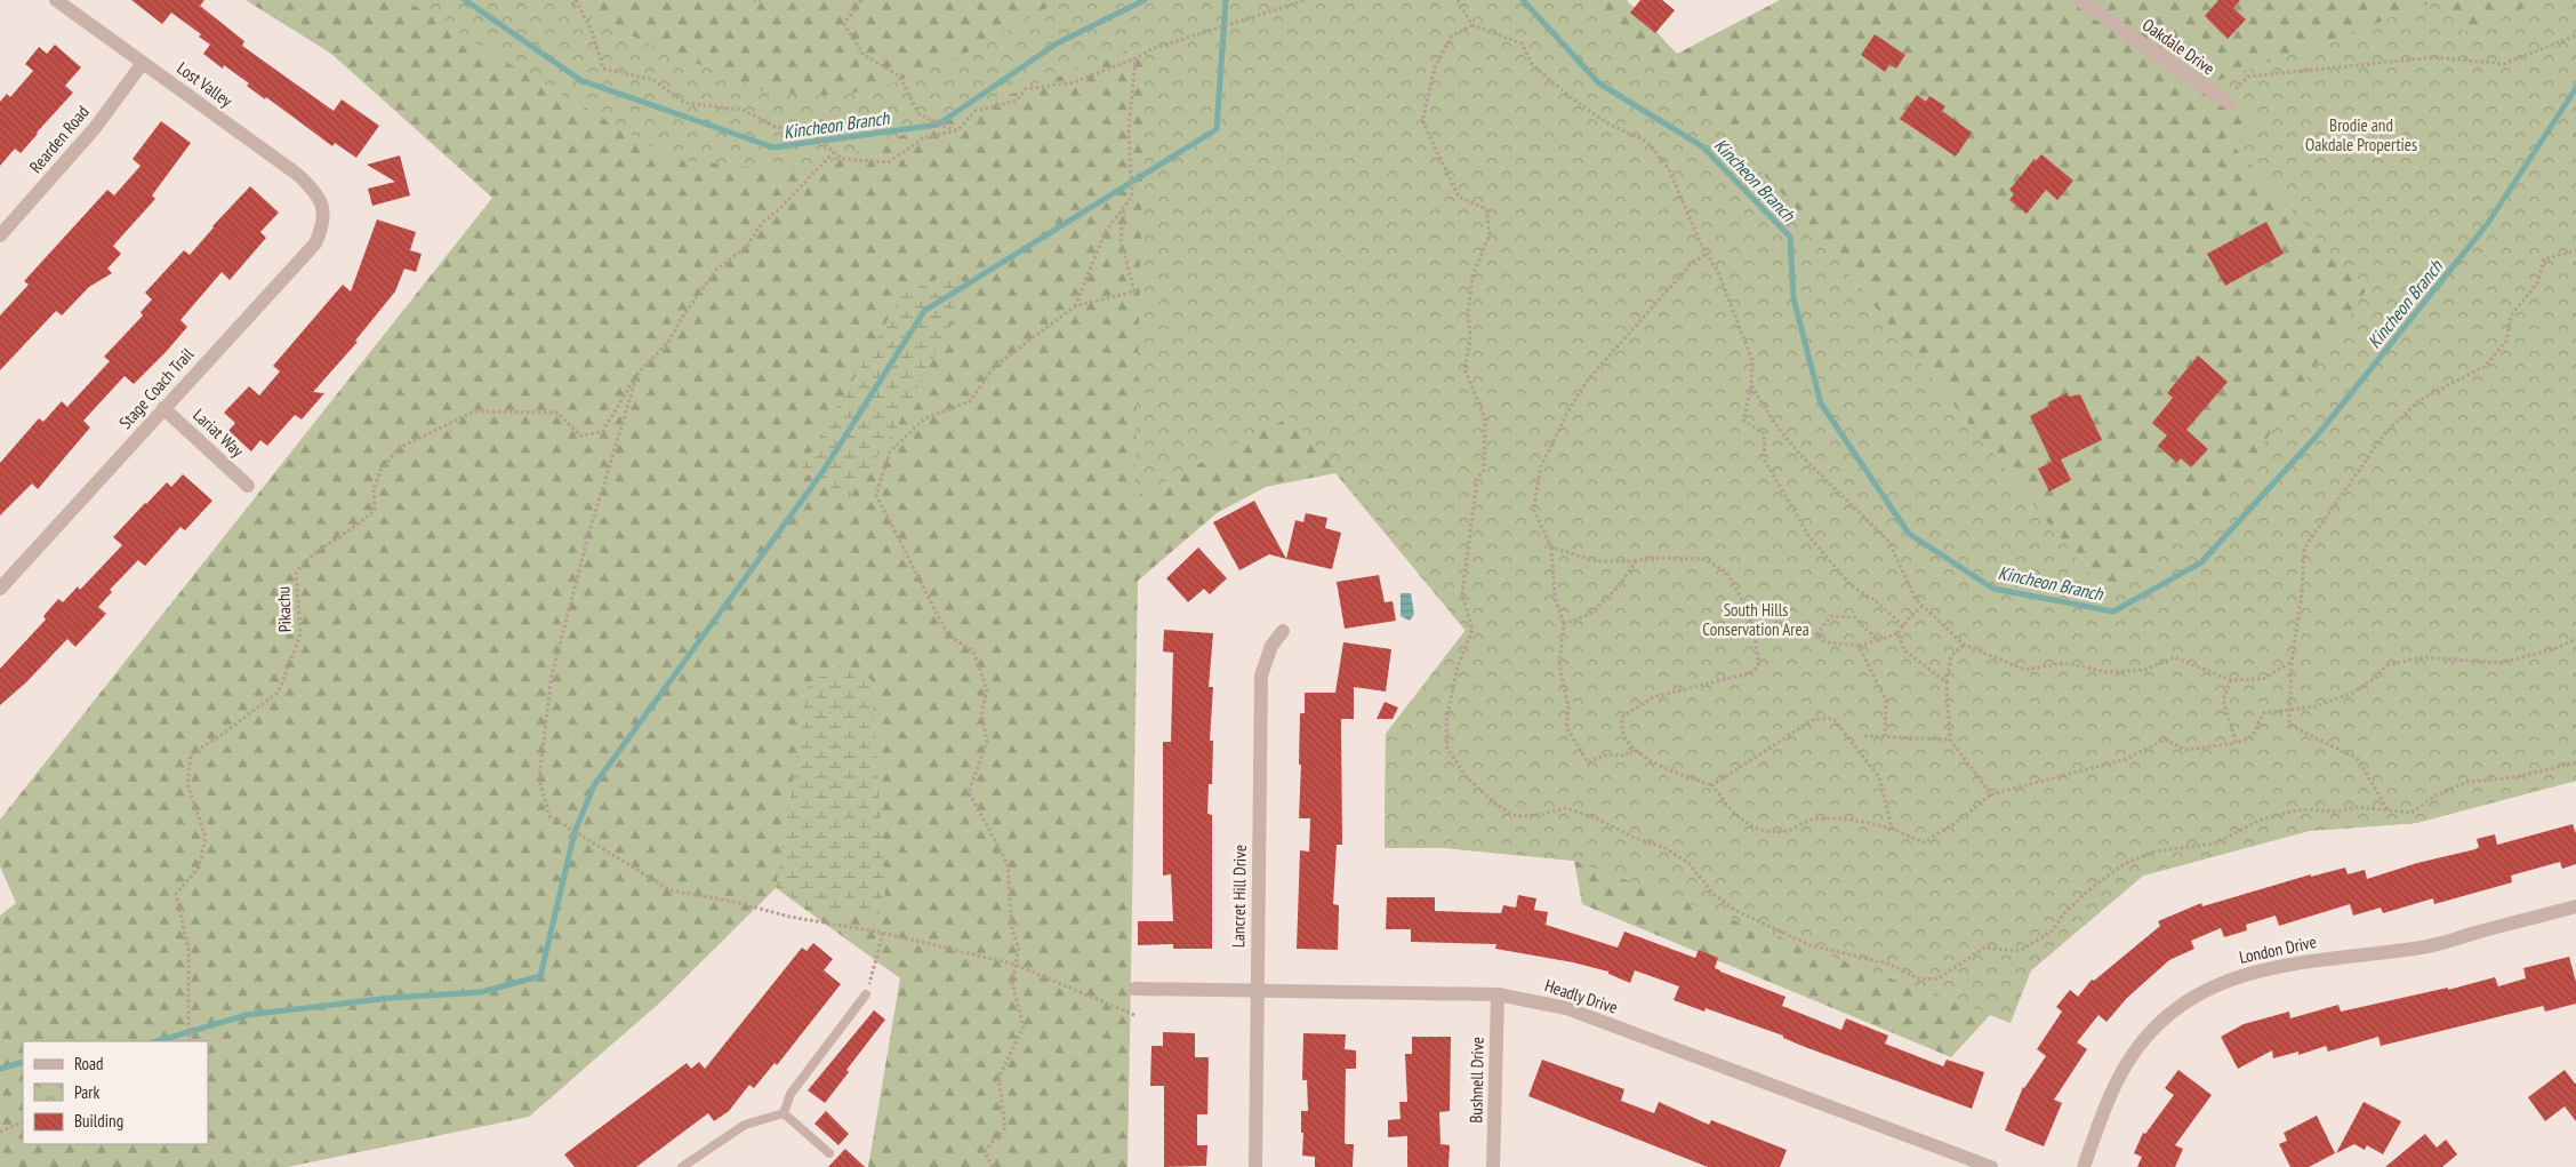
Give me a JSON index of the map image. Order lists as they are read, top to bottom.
{
  "streets": {
    "street": [
      "Oakdale Drive",
      "Lost Valley",
      "Rearden Road",
      "Stage Coach Trail",
      "Lariat Way",
      "Lancret Hill Drive",
      "London Drive",
      "Headly Drive",
      "Bushnell Drive"
    ],
    "path": ["Pikachu"]
  },
  "crossings": [
    ["Lost Valley", "Rearden Road"],
    ["Lost Valley", "Stage Coach Trail"],
    ["Stage Coach Trail", "Lariat Way"],
    ["Lancret Hill Drive", "Headly Drive"],
    ["Headly Drive", "Bushnell Drive"]
  ],
  "water": ["Kincheon Branch"],
  "parks": ["Brodie and Oakdale Properties", "South Hills Conservation Area"],
  "legend": ["Road", "Park", "Building"]
}
